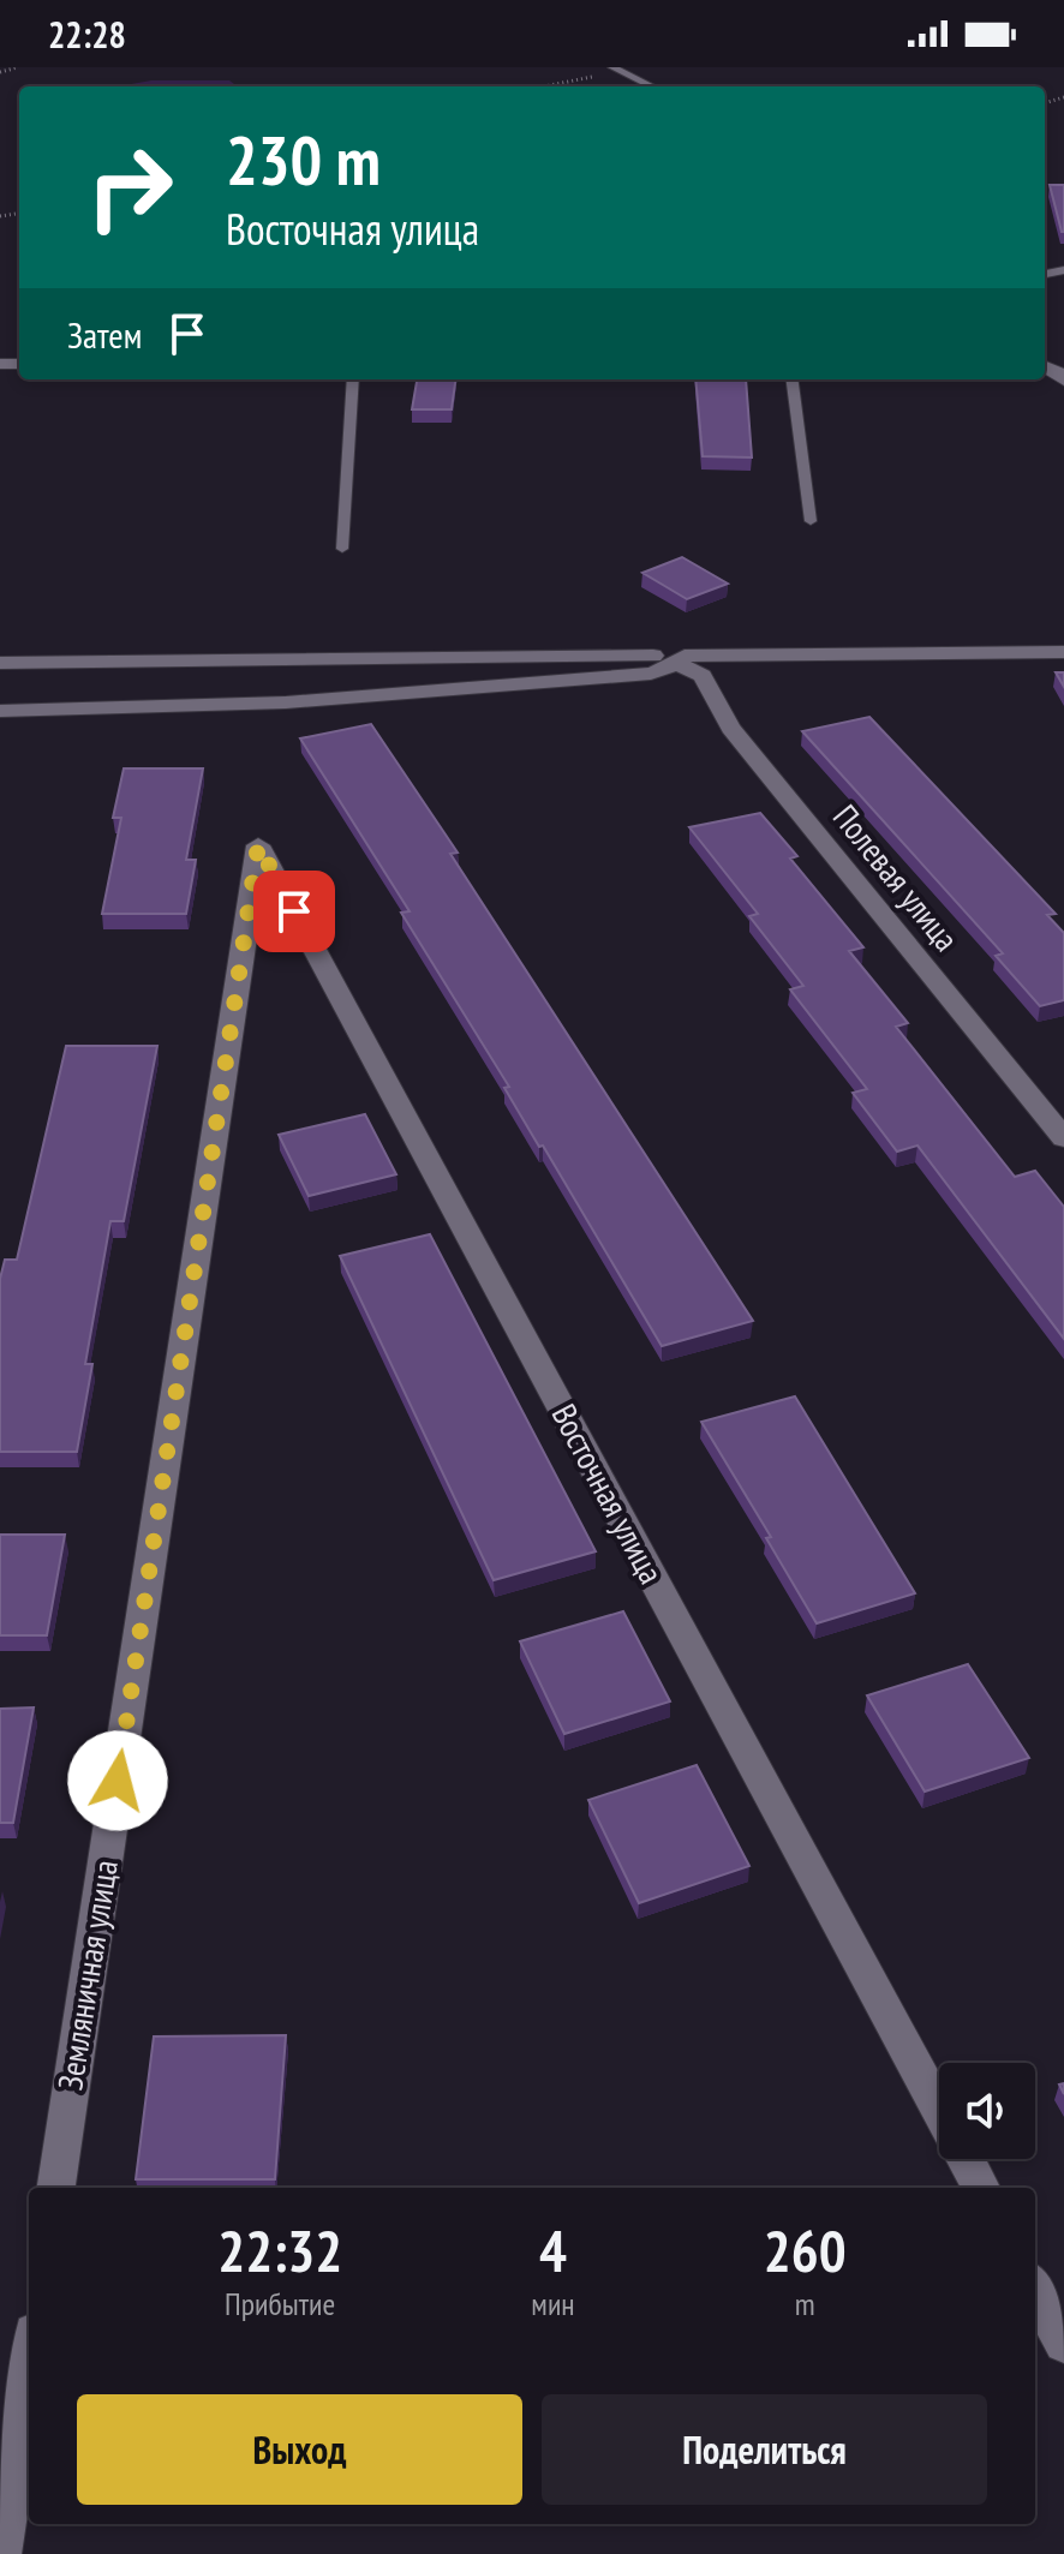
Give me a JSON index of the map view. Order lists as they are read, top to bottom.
{
  "streets": {
    "street": ["Полевая улица", "Восточная улица", "Земляничная улица"]
  },
  "crossings": [
    ["Восточная улица", "Земляничная улица"]
  ],
  "page": {
    "status": "22:28",
    "turn": ["230 m", "Восточная улица"],
    "then": "Затем",
    "eta": [
      "22:32",
      "Прибытие",
      "4",
      "мин",
      "260",
      "m"
    ],
    "buttons": ["Выход", "Поделиться"]
  }
}
